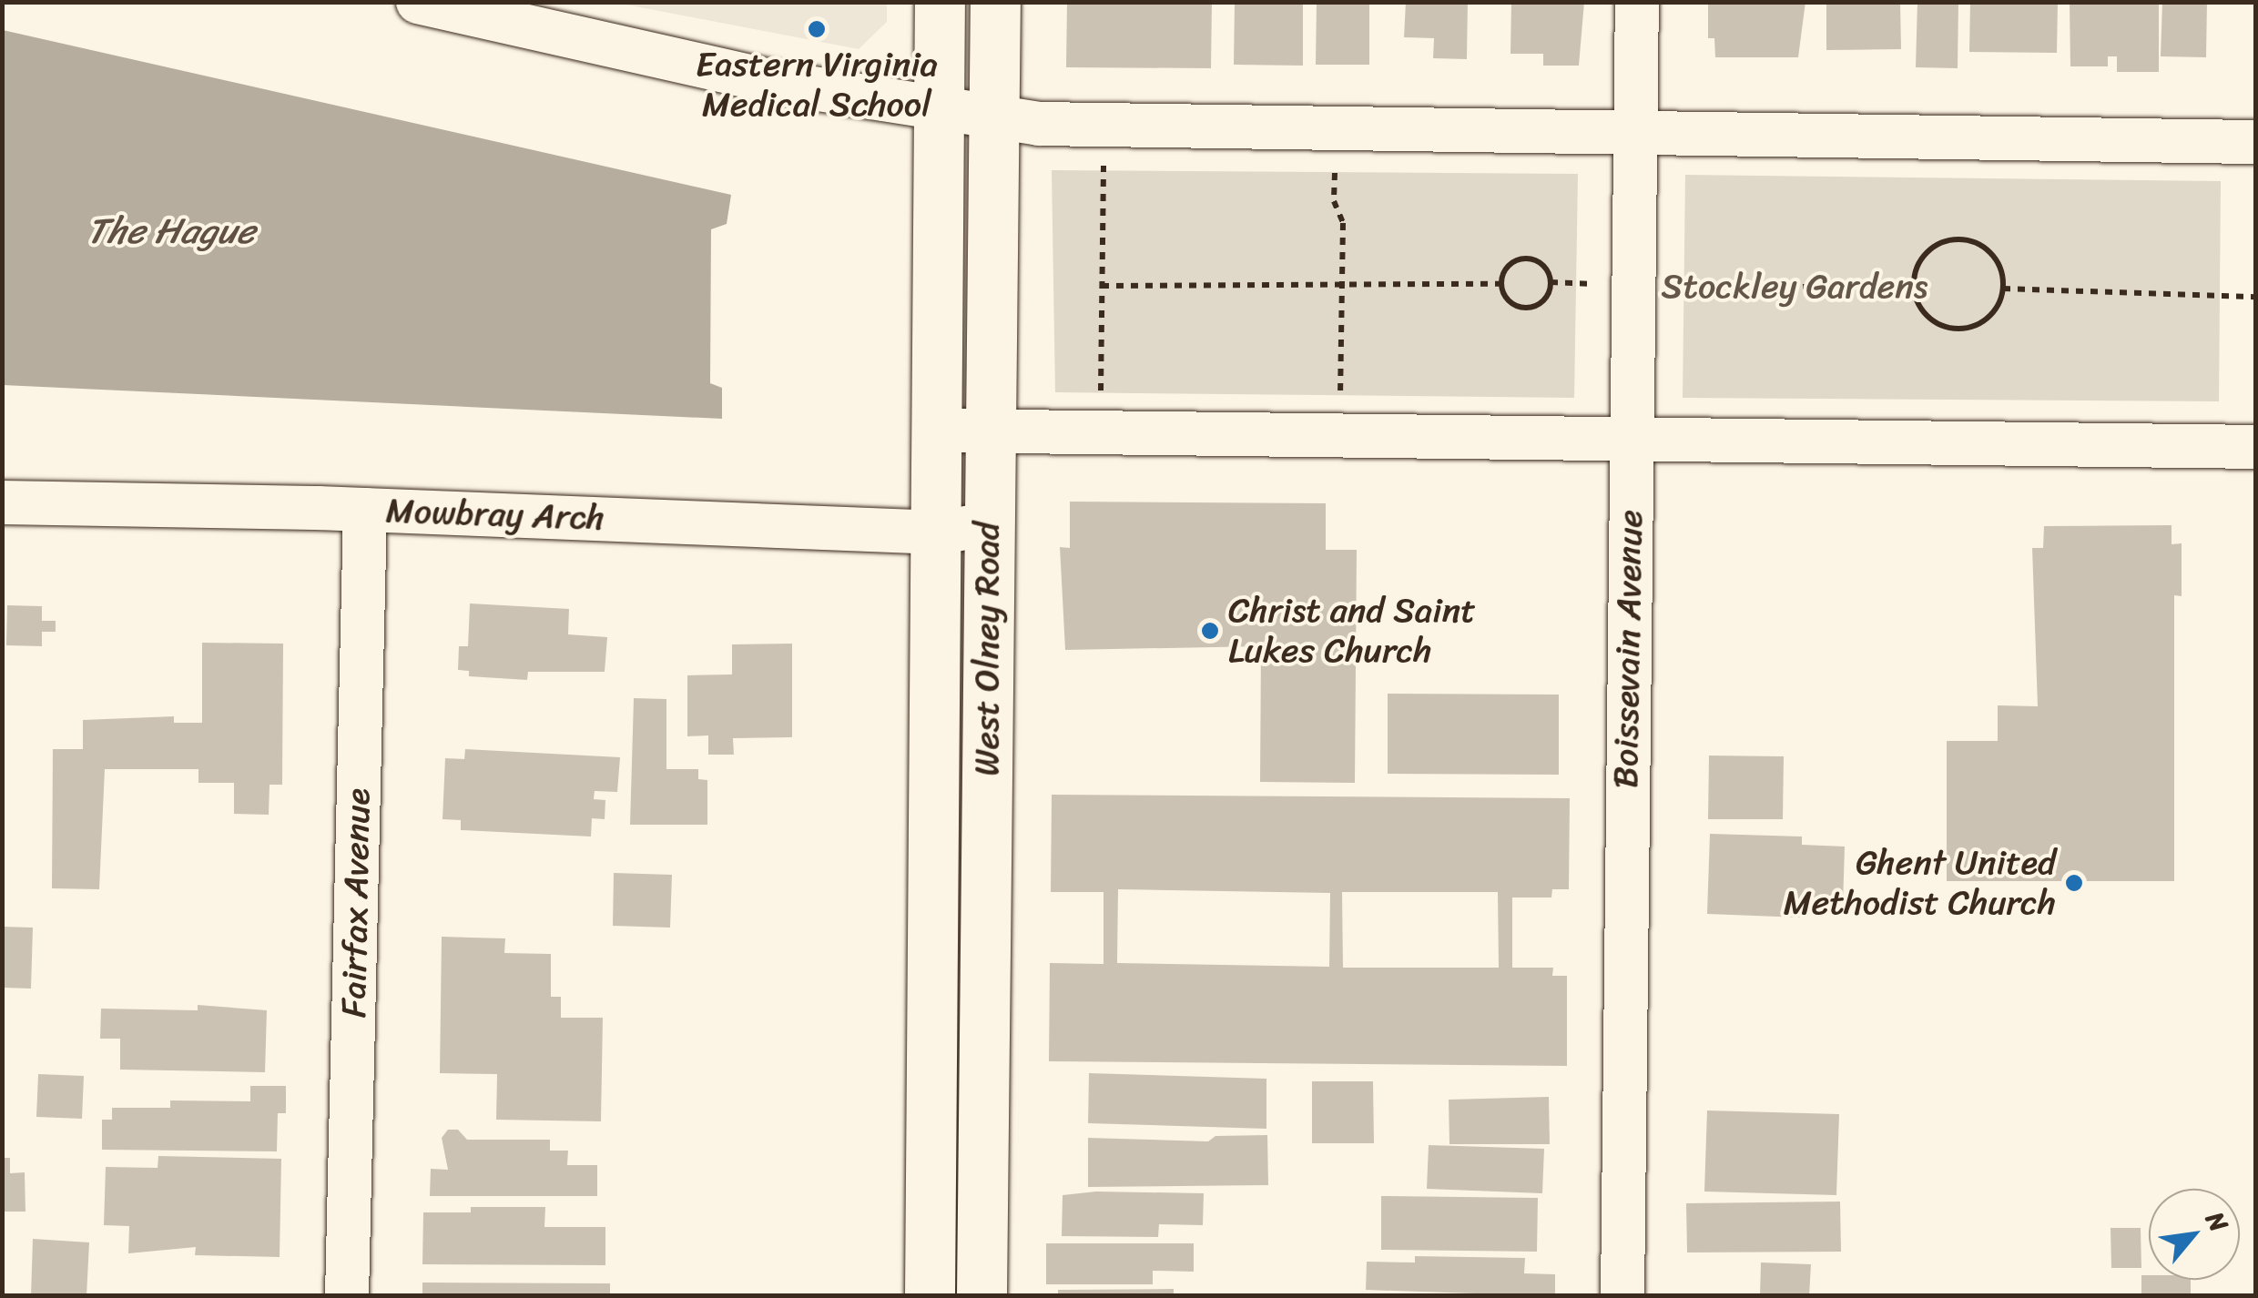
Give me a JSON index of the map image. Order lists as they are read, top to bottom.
{
  "streets": {
    "street": [
      "Mowbray Arch",
      "West Olney Road",
      "Boissevain Avenue",
      "Fairfax Avenue"
    ]
  },
  "crossings": [
    ["Mowbray Arch", "West Olney Road"],
    ["Mowbray Arch", "Fairfax Avenue"]
  ],
  "water": ["The Hague"],
  "parks": ["Stockley Gardens"],
  "places": ["Eastern Virginia Medical School", "Christ and Saint Lukes Church", "Ghent United Methodist Church"],
  "north": "top right"
}
